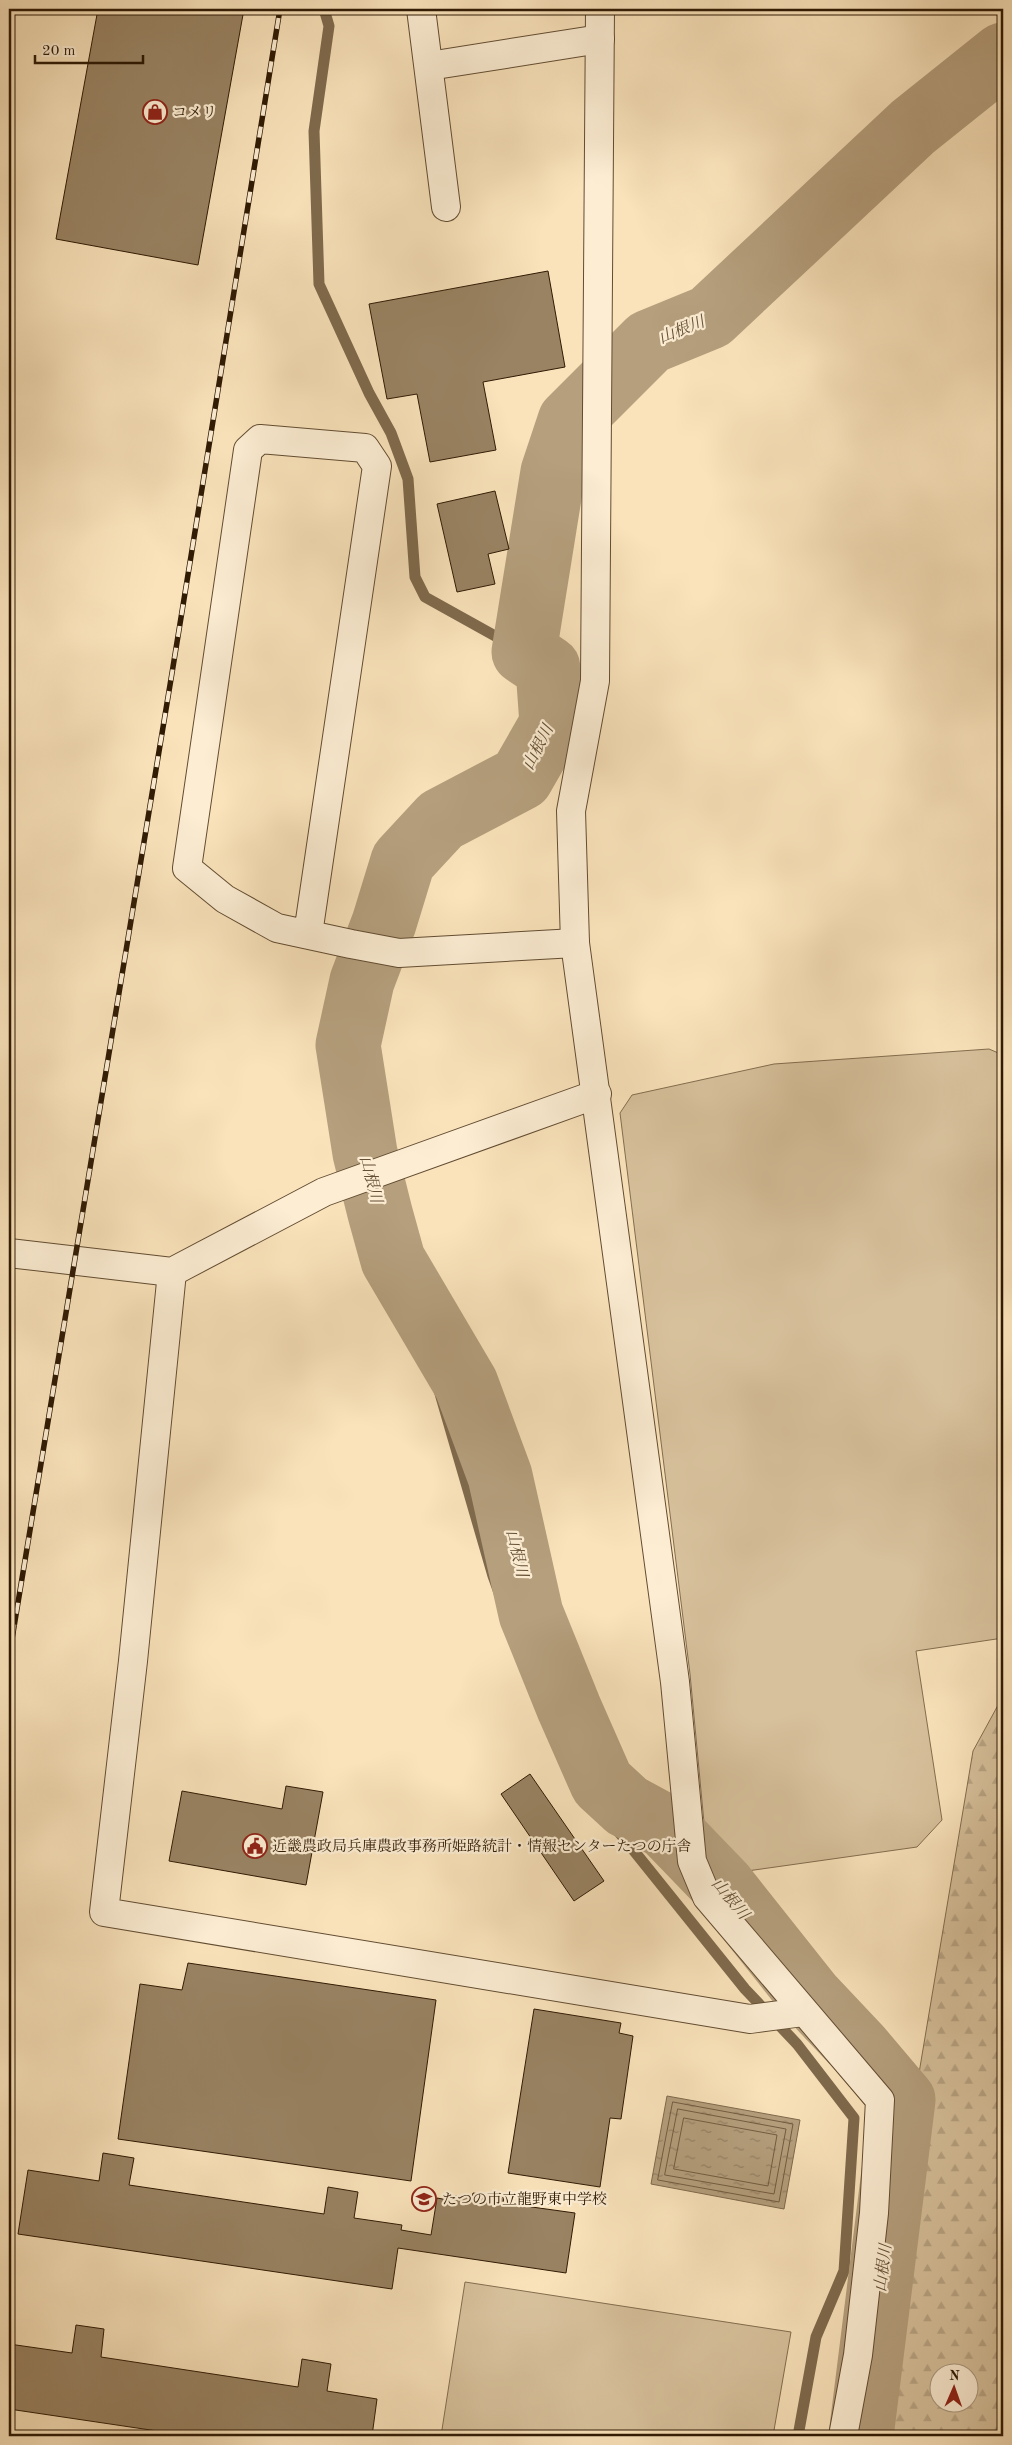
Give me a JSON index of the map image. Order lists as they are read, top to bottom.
{
  "water": ["山根川"],
  "places": {
    "shop": ["コメリ"],
    "public building": ["近畿農政局兵庫農政事務所姫路統計・情報センターたつの庁舎"],
    "school or university": ["たつの市立龍野東中学校"]
  },
  "scale_bar": "20 m",
  "north": "top"
}
